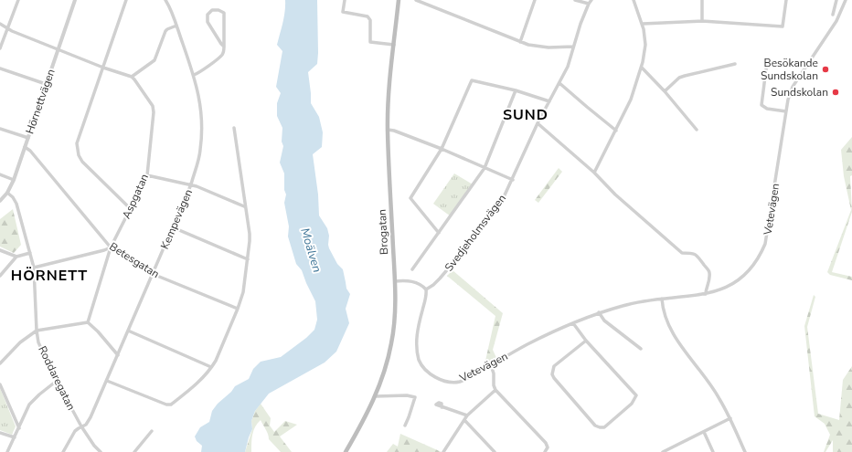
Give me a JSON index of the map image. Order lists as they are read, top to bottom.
{
  "streets": {
    "main road": ["Brogatan"],
    "street": [
      "Hörnettvägen",
      "Aspgatan",
      "Vetevägen",
      "Kempevägen",
      "Svedjeholmsvägen",
      "Betesgatan",
      "Roddaregatan"
    ]
  },
  "crossings": [
    ["Hörnettvägen", "Betesgatan"],
    ["Hörnettvägen", "Roddaregatan"],
    ["Aspgatan", "Betesgatan"],
    ["Vetevägen", "Svedjeholmsvägen"],
    ["Kempevägen", "Betesgatan"],
    ["Kempevägen", "Roddaregatan"]
  ],
  "districts": ["SUND", "HÖRNETT"],
  "water": ["Moälven"],
  "places": ["Besökande Sundskolan", "Sundskolan"]
}
